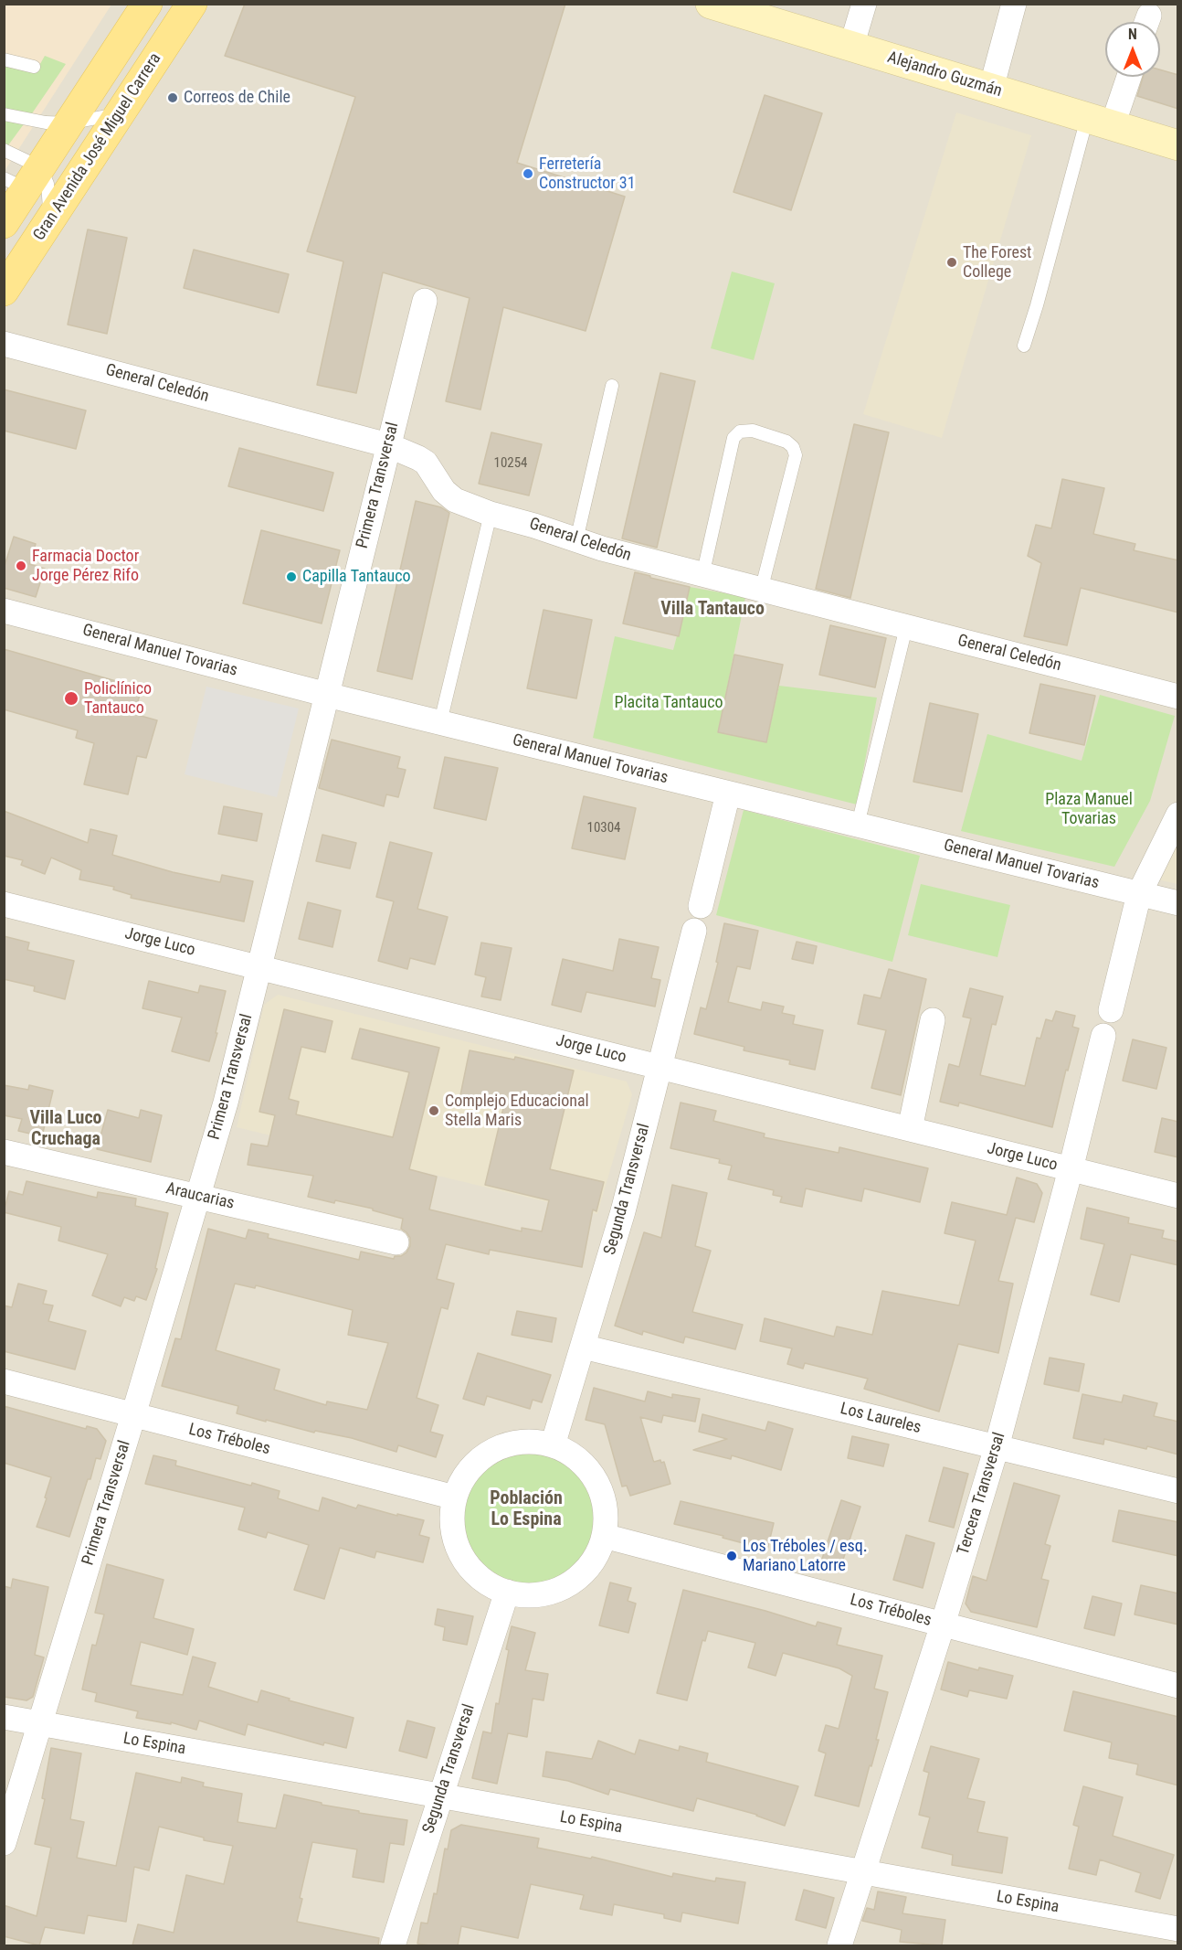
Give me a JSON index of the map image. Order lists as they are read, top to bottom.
{
  "streets": {
    "main road": ["Gran Avenida José Miguel Carrera"],
    "street": [
      "Alejandro Guzmán",
      "General Celedón",
      "Primera Transversal",
      "General Manuel Tovarias",
      "Jorge Luco",
      "Segunda Transversal",
      "Araucarias",
      "Los Laureles",
      "Los Tréboles",
      "Tercera Transversal",
      "Lo Espina"
    ]
  },
  "crossings": [
    ["General Celedón", "Primera Transversal"],
    ["Primera Transversal", "General Manuel Tovarias"],
    ["Primera Transversal", "Jorge Luco"],
    ["Primera Transversal", "Araucarias"],
    ["Primera Transversal", "Los Tréboles"],
    ["Primera Transversal", "Lo Espina"],
    ["Jorge Luco", "Segunda Transversal"],
    ["Jorge Luco", "Tercera Transversal"],
    ["Segunda Transversal", "Los Laureles"],
    ["Segunda Transversal", "Los Tréboles"],
    ["Segunda Transversal", "Lo Espina"],
    ["Los Laureles", "Tercera Transversal"],
    ["Los Tréboles", "Tercera Transversal"],
    ["Tercera Transversal", "Lo Espina"]
  ],
  "districts": ["Villa Tantauco", "Villa Luco Cruchaga", "Población Lo Espina"],
  "parks": ["Placita Tantauco", "Plaza Manuel Tovarias"],
  "places": [
    "Correos de Chile",
    "Ferretería Constructor 31",
    "The Forest College",
    "Farmacia Doctor Jorge Pérez Rifo",
    "Capilla Tantauco",
    "Policlínico Tantauco",
    "Complejo Educacional Stella Maris",
    "Los Tréboles / esq. Mariano Latorre"
  ],
  "house_numbers": ["10254", "10304"],
  "north": "top"
}
